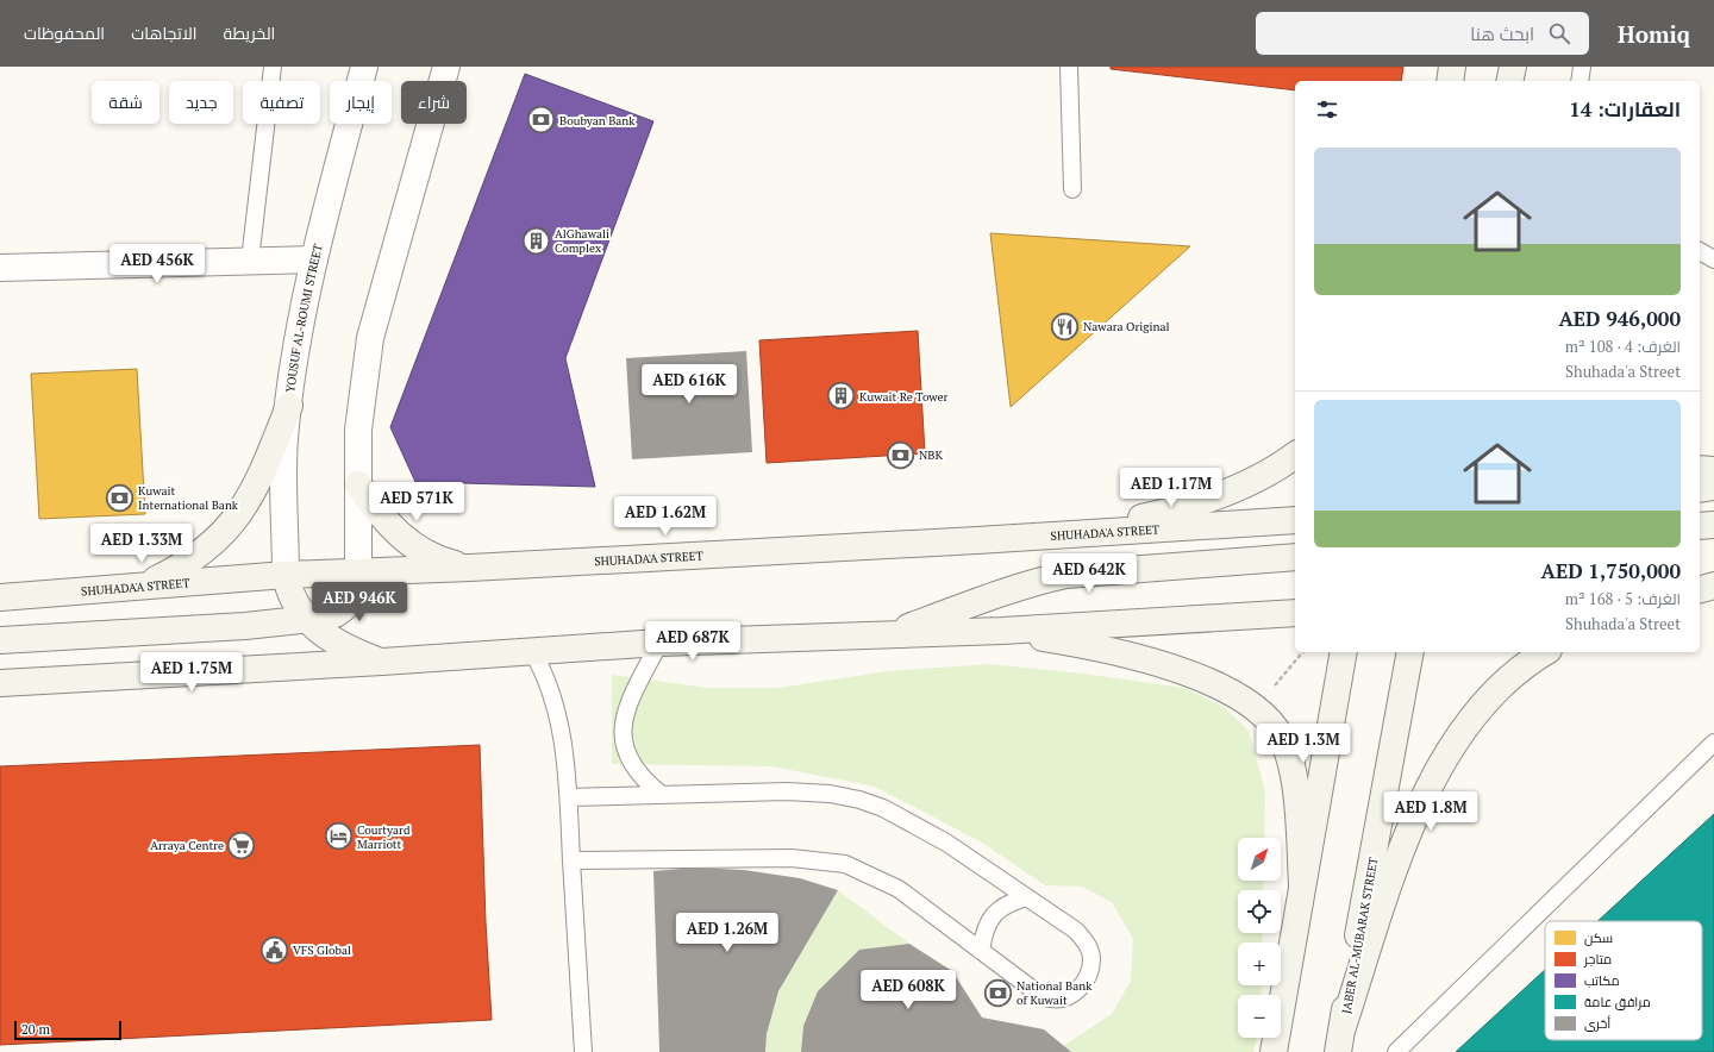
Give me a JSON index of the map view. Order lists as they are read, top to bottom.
{
  "streets": {
    "main road": ["SHUHADA'A STREET", "JABER AL-MUBARAK STREET"],
    "street": ["YOUSUF AL-ROUMI STREET"]
  },
  "crossings": [
    ["YOUSUF AL-ROUMI STREET", "SHUHADA'A STREET"]
  ],
  "places": {
    "bank": [
      "Boubyan Bank",
      "NBK",
      "Kuwait International Bank",
      "National Bank of Kuwait"
    ],
    "building": ["AlGhawali Complex", "Kuwait Re Tower"],
    "restaurant": ["Nawara Original"],
    "hotel": ["Courtyard Marriott"],
    "supermarket": ["Arraya Centre"],
    "public building": ["VFS Global"]
  },
  "legend": [
    "سكن",
    "متاجر",
    "مكاتب",
    "مرافق عامة",
    "أخرى"
  ],
  "scale_bar": "20 m",
  "north": "top right",
  "page": {
    "header": "Homiq",
    "search": "ابحث هنا",
    "nav": ["الخريطة", "الاتجاهات", "المحفوظات"],
    "chip": [
      "شراء",
      "إيجار",
      "تصفية",
      "جديد",
      "شقة"
    ],
    "heading": "العقارات: 14",
    "list": [
      {
        "name": "AED 946,000",
        "note": "الغرف: 4 · 108 m² · Shuhada'a Street"
      },
      {
        "name": "AED 1,750,000",
        "note": "الغرف: 5 · 168 m² · Shuhada'a Street"
      }
    ],
    "price": [
      "AED 456K",
      "AED 616K",
      "AED 1.17M",
      "AED 571K",
      "AED 1.62M",
      "AED 1.33M",
      "AED 642K",
      "AED 946K",
      "AED 687K",
      "AED 1.75M",
      "AED 1.3M",
      "AED 1.8M",
      "AED 1.26M",
      "AED 608K"
    ],
    "map_buttons": ["+", "−"],
    "scale": "20 m"
  }
}
